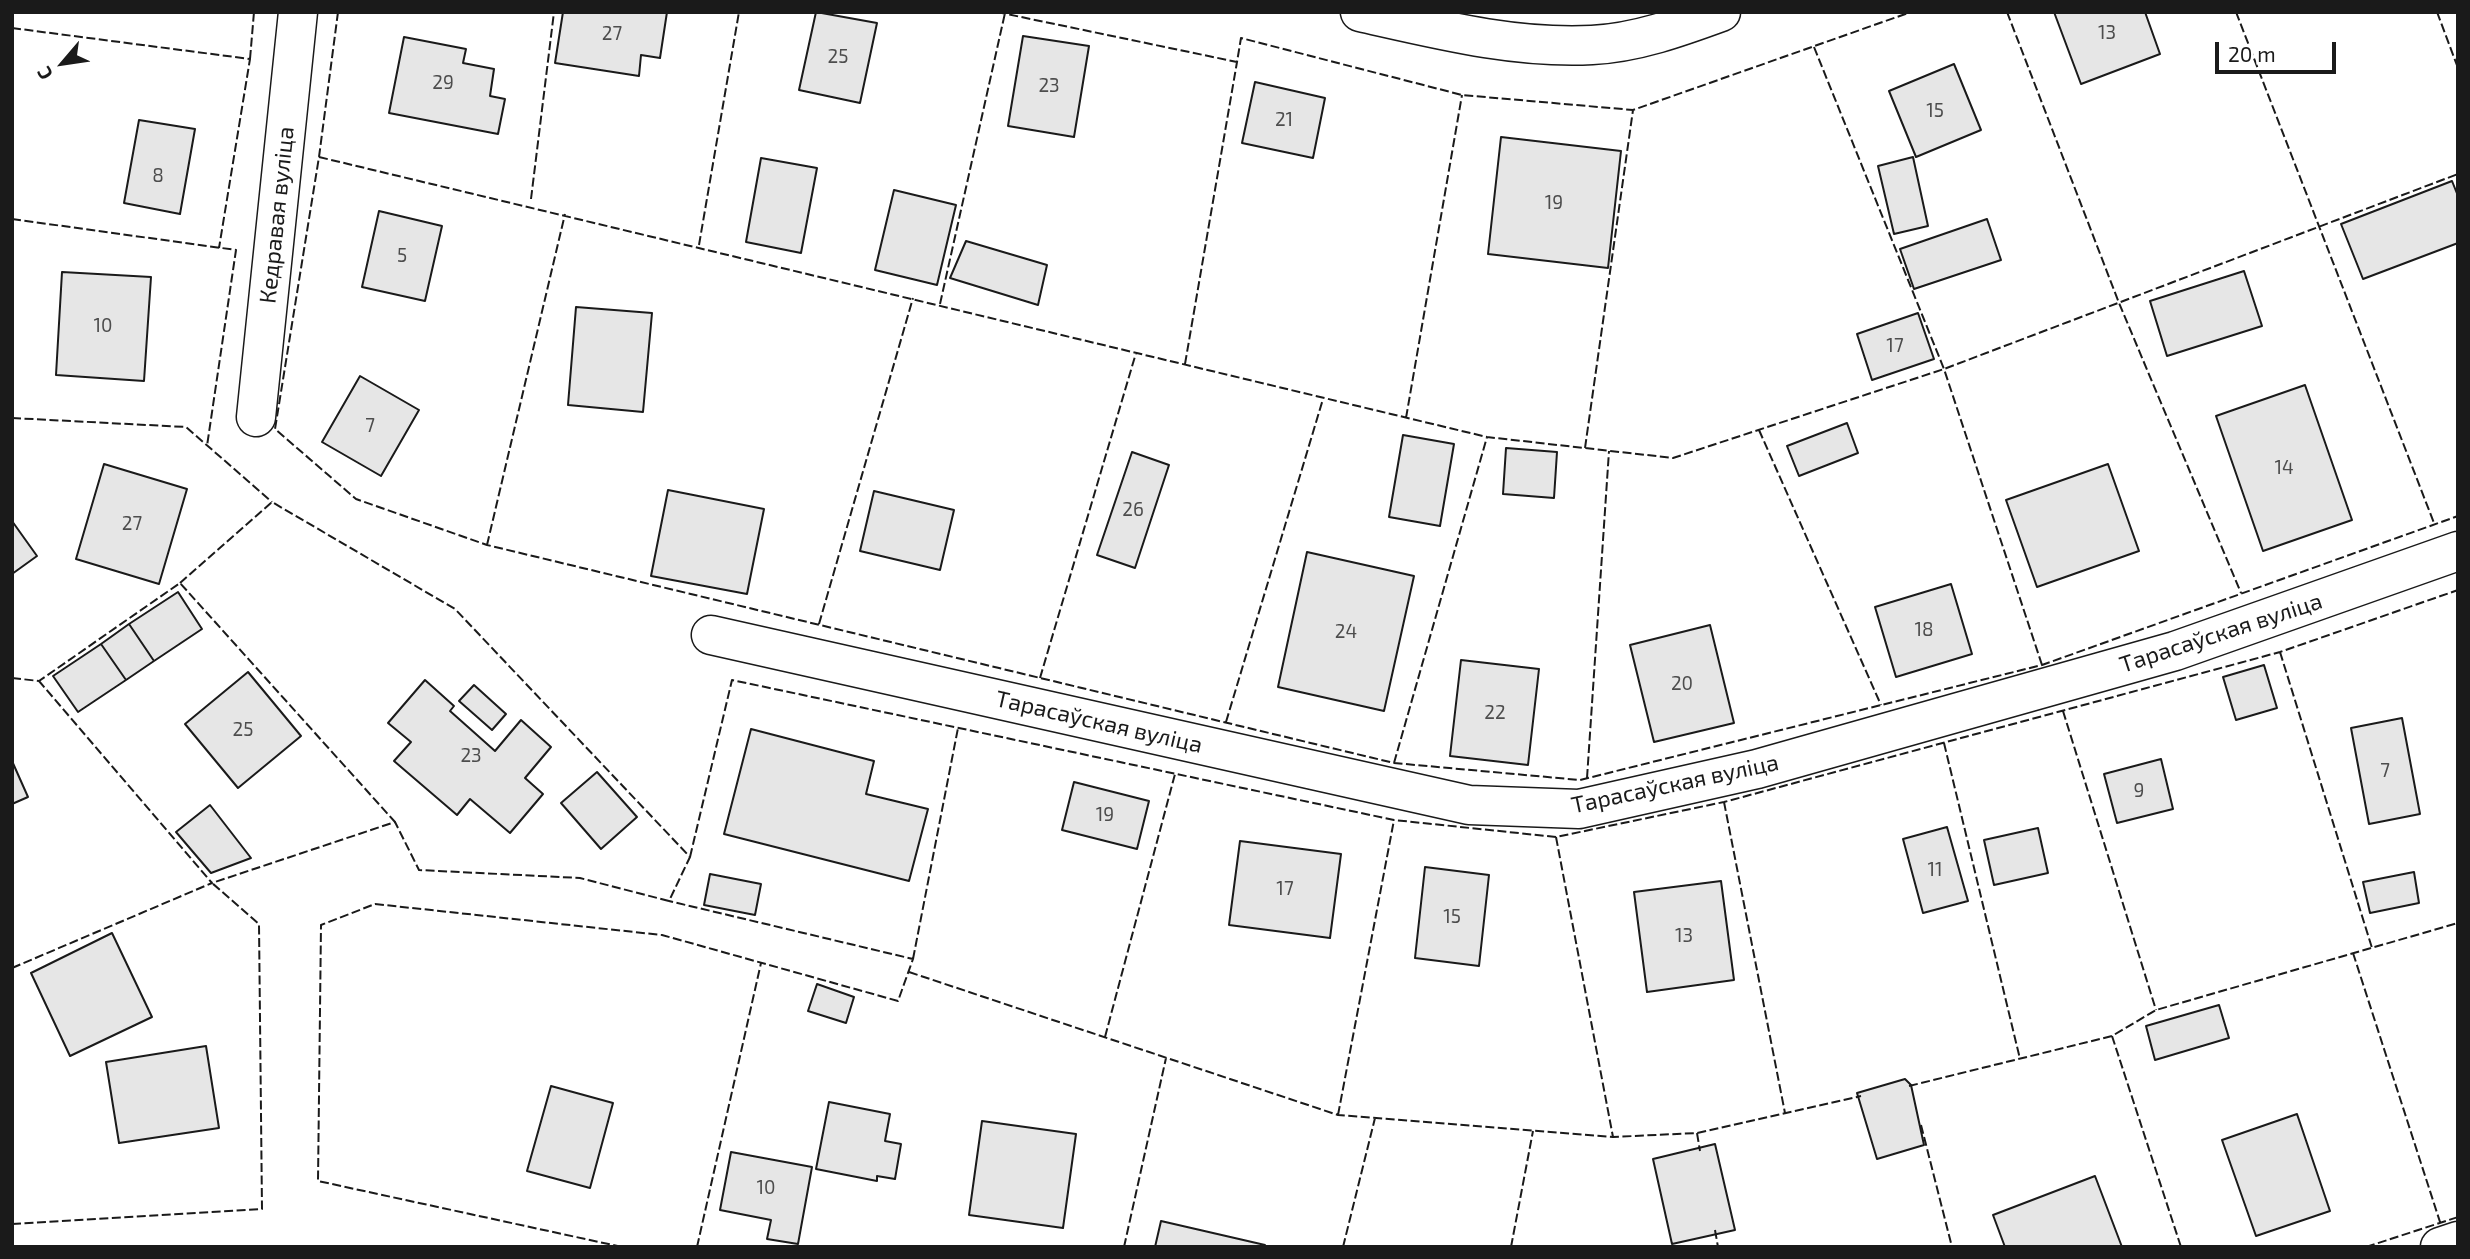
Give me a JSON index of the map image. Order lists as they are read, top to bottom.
{
  "streets": {
    "street": ["Кедравая вуліца", "Тарасаўская вуліца"]
  },
  "house_numbers": [
    "13",
    "27",
    "25",
    "29",
    "23",
    "15",
    "21",
    "8",
    "19",
    "5",
    "10",
    "17",
    "7",
    "14",
    "26",
    "27",
    "18",
    "24",
    "20",
    "22",
    "25",
    "23",
    "7",
    "9",
    "19",
    "11",
    "17",
    "15",
    "13",
    "10"
  ],
  "scale_bar": "20 m",
  "north": "bottom left"
}
